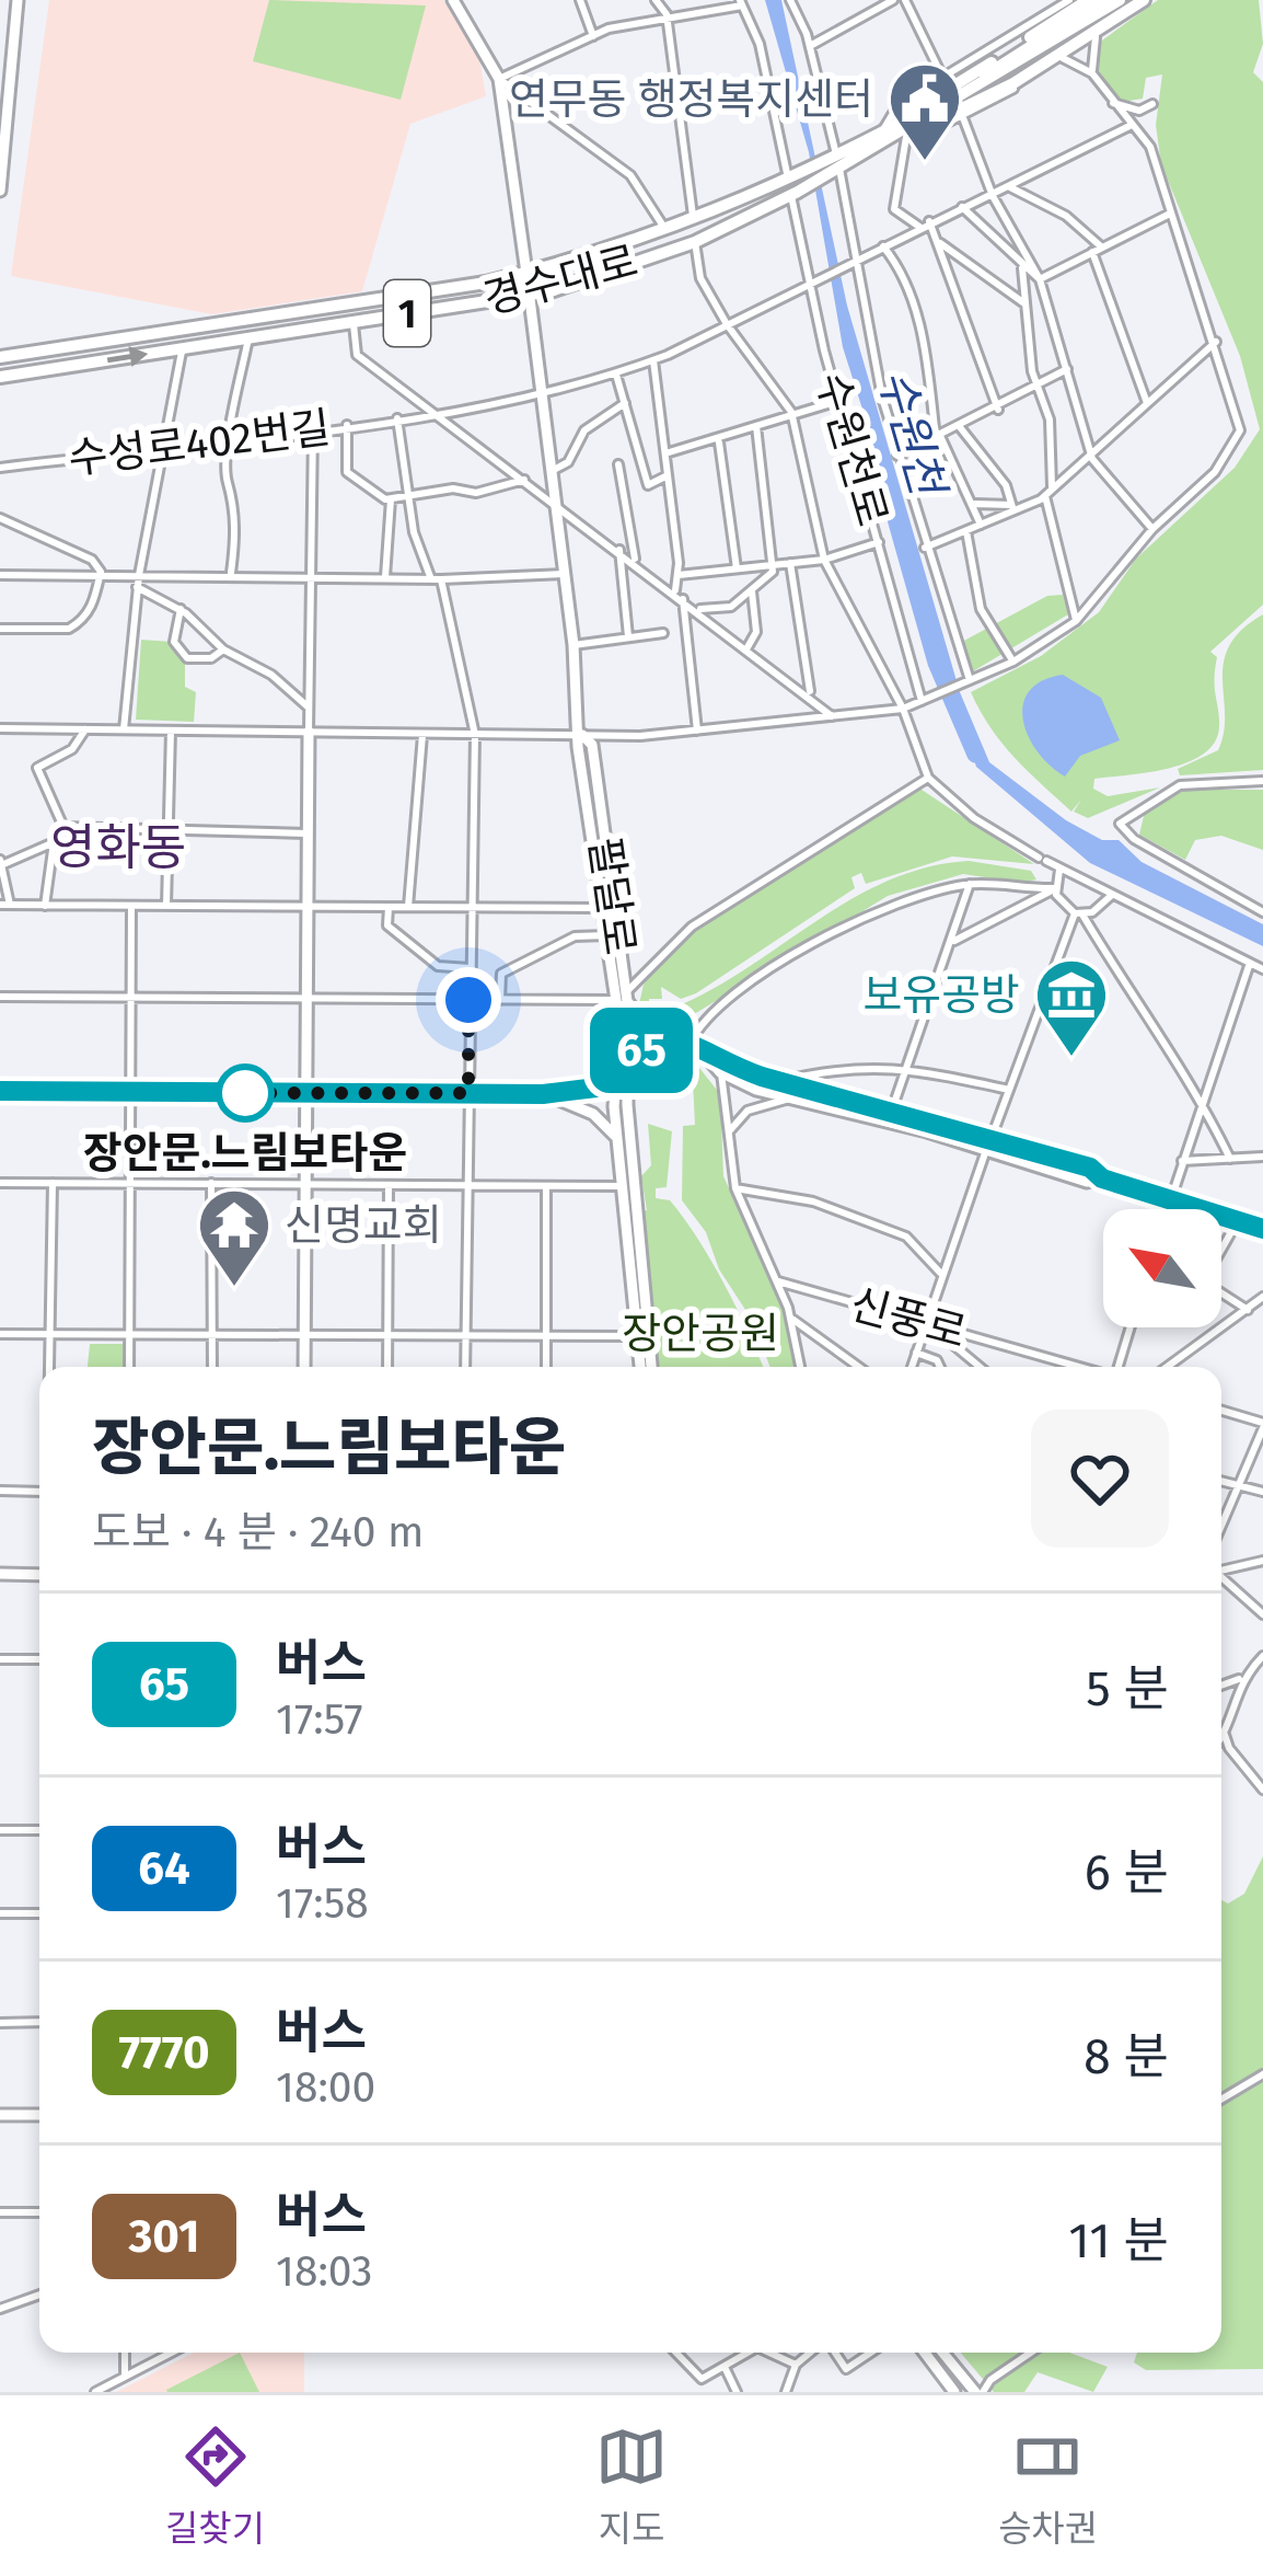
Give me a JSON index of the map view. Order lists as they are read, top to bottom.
{
  "streets": {
    "main road": ["경수대로", "1"],
    "street": [
      "수성로402번길",
      "수원천로",
      "팔달로",
      "신풍로"
    ]
  },
  "crossings": [
    ["경수대로", "1"],
    ["경수대로", "수원천로"],
    ["경수대로", "팔달로"],
    ["1", "수원천로"],
    ["수성로402번길", "수원천로"],
    ["수성로402번길", "팔달로"]
  ],
  "districts": ["영화동"],
  "water": ["수원천"],
  "parks": ["장안공원"],
  "places": {
    "public building": ["연무동 행정복지센터"],
    "museum": ["보유공방"],
    "other": ["장안문.느림보타운"],
    "temple": ["신명교회"]
  },
  "lines": ["bus line 65"],
  "north": "top left",
  "page": {
    "on_map": "65",
    "heading": ["장안문.느림보타운", "도보 · 4 분 · 240 m"],
    "list": [
      {
        "mark": "65",
        "name": "버스",
        "note": "17:57",
        "value": "5 분"
      },
      {
        "mark": "64",
        "name": "버스",
        "note": "17:58",
        "value": "6 분"
      },
      {
        "mark": "7770",
        "name": "버스",
        "note": "18:00",
        "value": "8 분"
      },
      {
        "mark": "301",
        "name": "버스",
        "note": "18:03",
        "value": "11 분"
      }
    ],
    "tabs": ["길찾기", "지도", "승차권"]
  }
}
